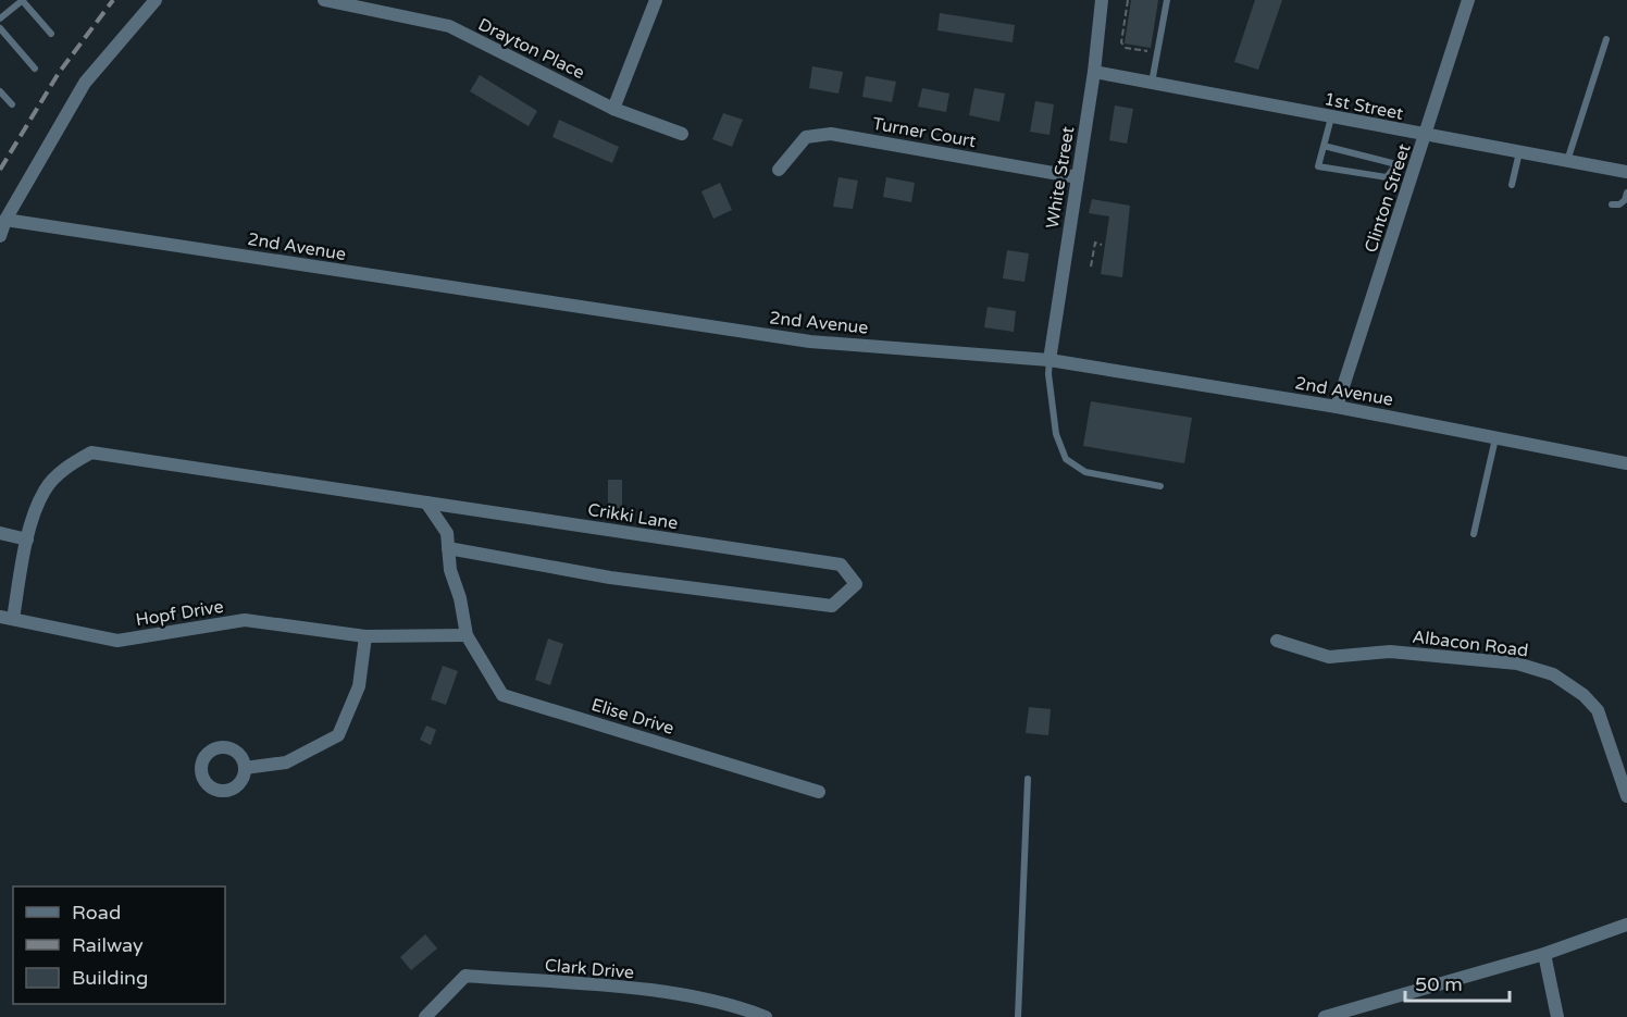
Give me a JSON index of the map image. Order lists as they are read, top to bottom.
{
  "streets": {
    "street": [
      "Drayton Place",
      "1st Street",
      "Turner Court",
      "White Street",
      "Clinton Street",
      "2nd Avenue",
      "Crikki Lane",
      "Hopf Drive",
      "Albacon Road",
      "Elise Drive",
      "Clark Drive"
    ]
  },
  "crossings": [
    ["1st Street", "White Street"],
    ["1st Street", "Clinton Street"],
    ["Turner Court", "White Street"],
    ["White Street", "2nd Avenue"],
    ["Clinton Street", "2nd Avenue"],
    ["Crikki Lane", "Hopf Drive"],
    ["Crikki Lane", "Elise Drive"]
  ],
  "legend": ["Road", "Railway", "Building"],
  "scale_bar": "50 m"
}
